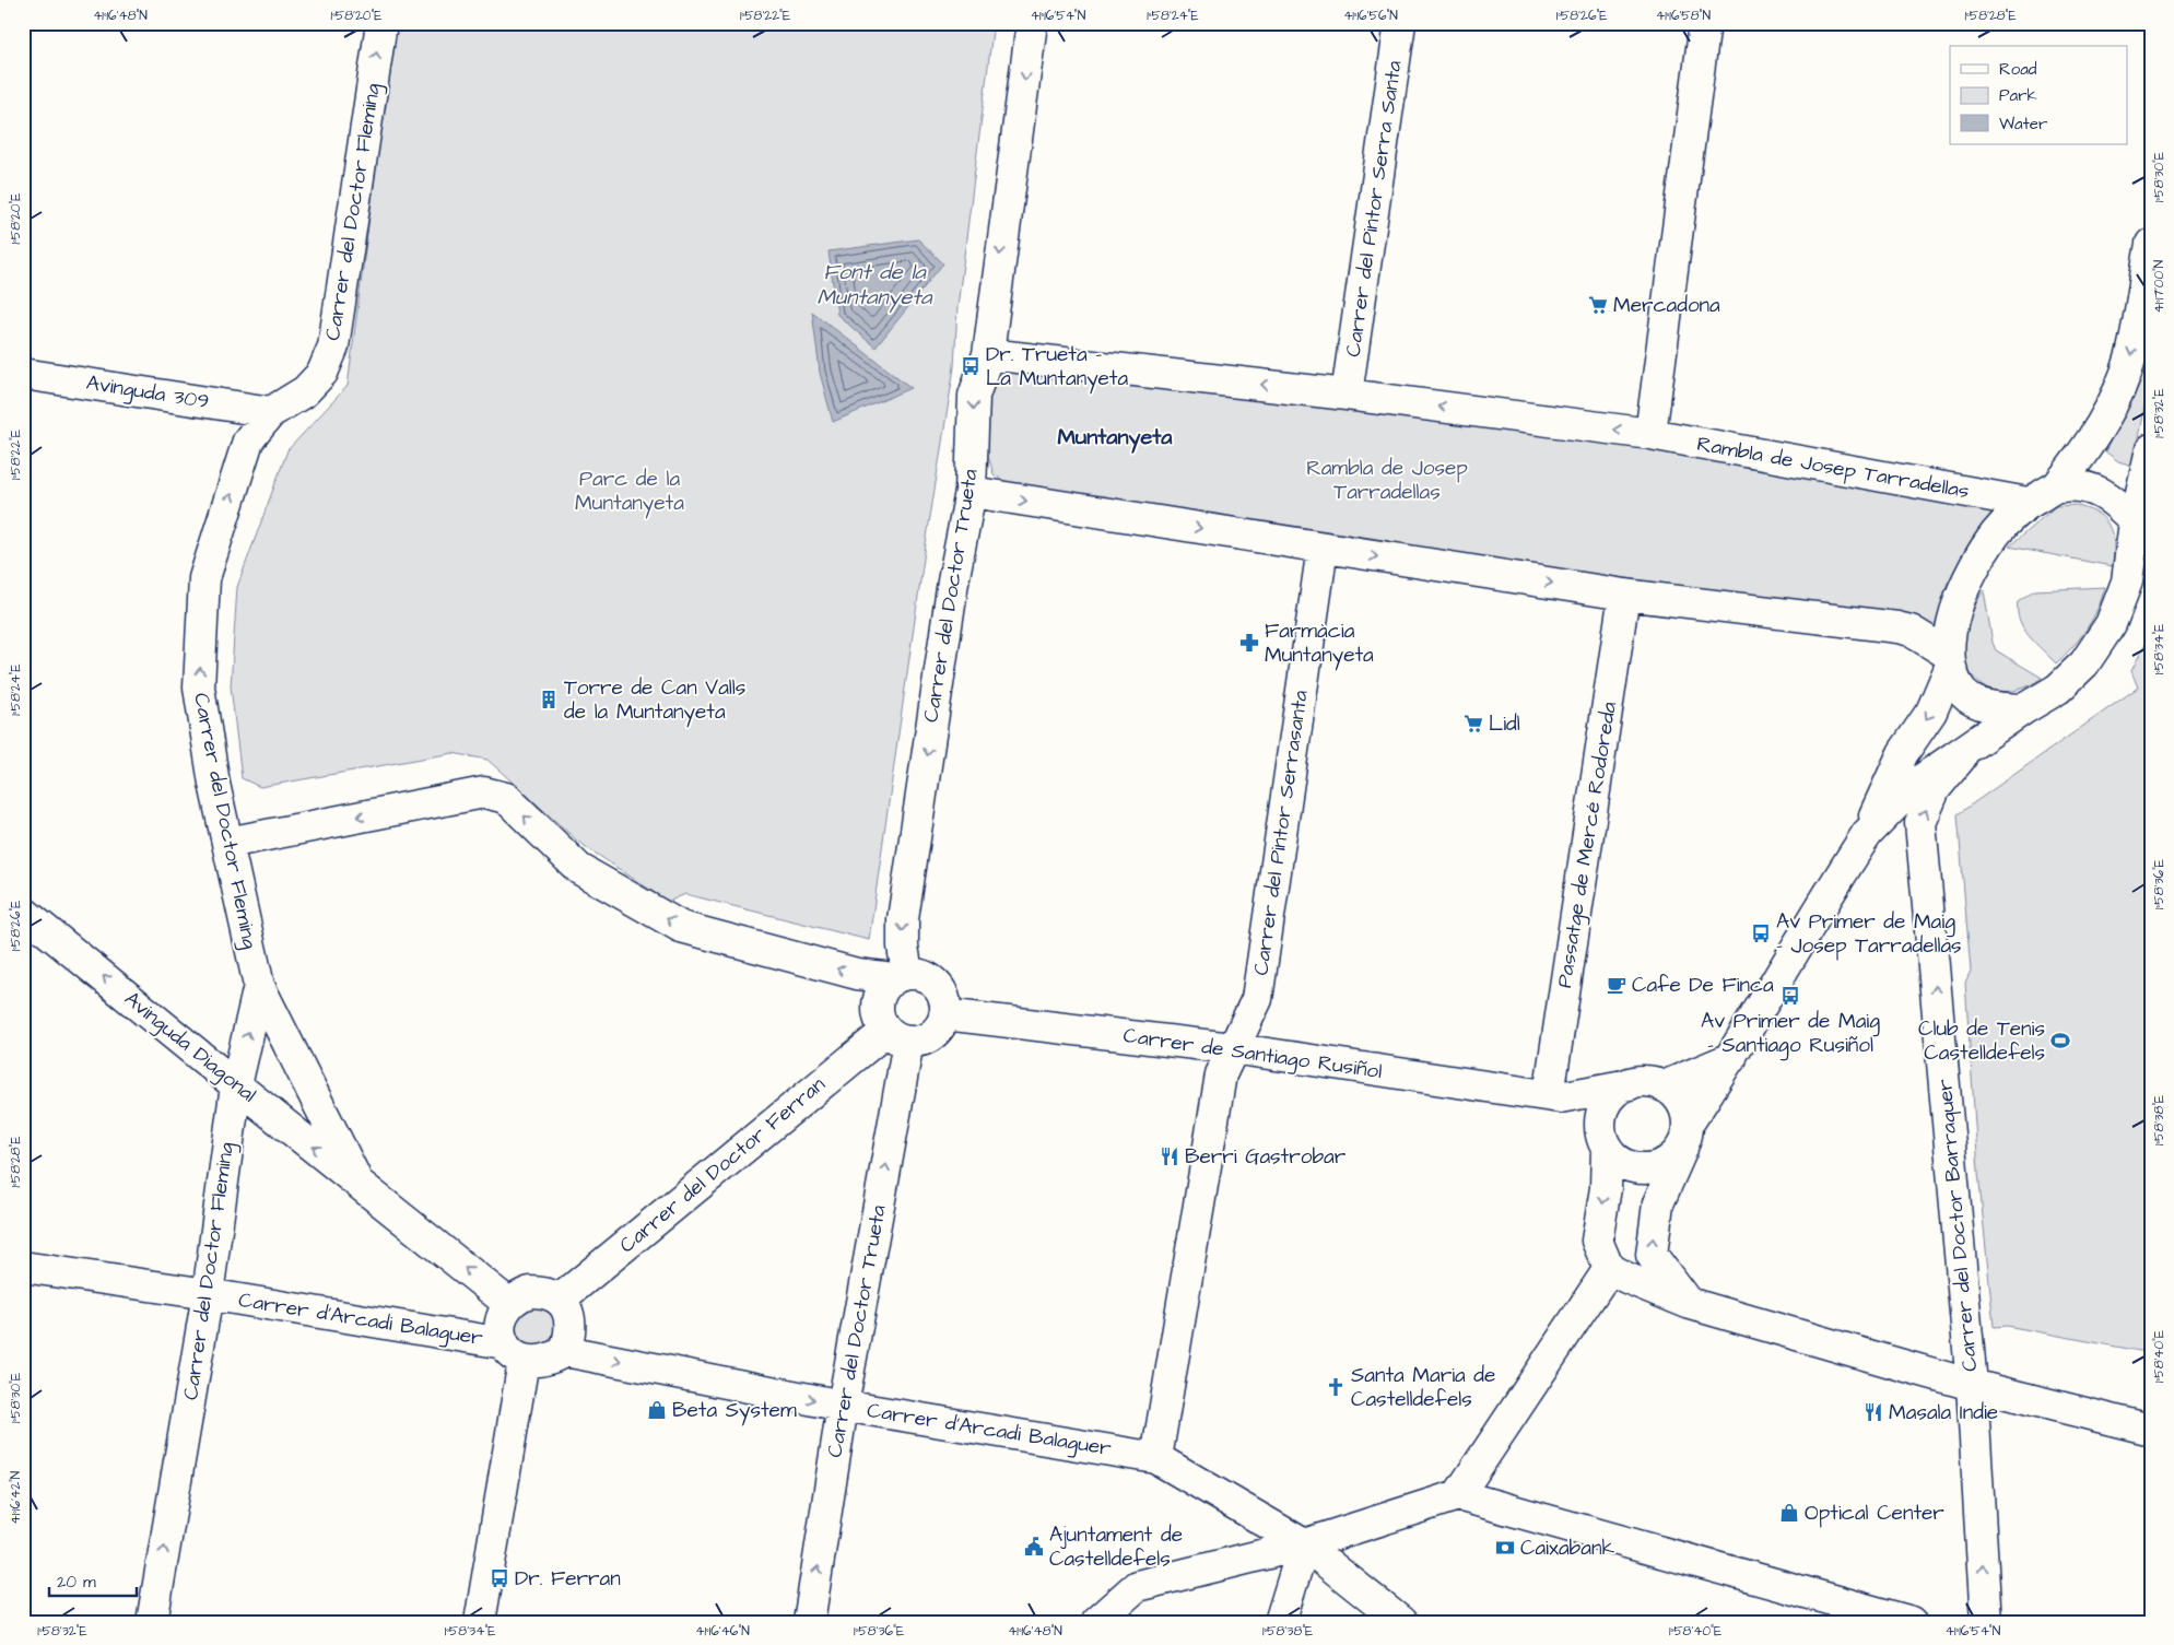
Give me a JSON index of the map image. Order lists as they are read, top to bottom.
{
  "streets": {
    "street": [
      "Carrer del Pintor Serra Santa",
      "Carrer del Doctor Fleming",
      "Avinguda 309",
      "Rambla de Josep Tarradellas",
      "Carrer del Doctor Trueta",
      "Carrer del Pintor Serrasanta",
      "Passatge de Mercé Rodoreda",
      "Avinguda Diagonal",
      "Carrer de Santiago Rusiñol",
      "Carrer del Doctor Ferran",
      "Carrer del Doctor Barraquer",
      "Carrer d'Arcadi Balaguer"
    ]
  },
  "crossings": [
    ["Carrer del Pintor Serra Santa", "Rambla de Josep Tarradellas"],
    ["Carrer del Doctor Fleming", "Avinguda 309"],
    ["Carrer del Doctor Fleming", "Avinguda Diagonal"],
    ["Carrer del Doctor Fleming", "Carrer d'Arcadi Balaguer"],
    ["Rambla de Josep Tarradellas", "Carrer del Doctor Trueta"],
    ["Carrer del Doctor Trueta", "Carrer de Santiago Rusiñol"],
    ["Carrer del Doctor Trueta", "Carrer del Doctor Ferran"],
    ["Carrer del Doctor Trueta", "Carrer d'Arcadi Balaguer"],
    ["Carrer del Pintor Serrasanta", "Carrer de Santiago Rusiñol"],
    ["Passatge de Mercé Rodoreda", "Carrer de Santiago Rusiñol"],
    ["Avinguda Diagonal", "Carrer del Doctor Ferran"],
    ["Avinguda Diagonal", "Carrer d'Arcadi Balaguer"],
    ["Carrer de Santiago Rusiñol", "Carrer del Doctor Ferran"],
    ["Carrer del Doctor Ferran", "Carrer d'Arcadi Balaguer"]
  ],
  "one_way": ["Carrer del Doctor Fleming", "Carrer del Doctor Barraquer"],
  "districts": ["Muntanyeta"],
  "water": ["Font de la Muntanyeta"],
  "parks": ["Rambla de Josep Tarradellas", "Parc de la Muntanyeta"],
  "places": {
    "supermarket": ["Mercadona", "Lidl"],
    "bus stop": [
      "Dr. Trueta - La Muntanyeta",
      "Av Primer de Maig - Josep Tarradellas",
      "Av Primer de Maig - Santiago Rusiñol",
      "Dr. Ferran"
    ],
    "pharmacy": ["Farmàcia Muntanyeta"],
    "building": ["Torre de Can Valls de la Muntanyeta"],
    "cafe": ["Cafe De Finca"],
    "sports": ["Club de Tenis Castelldefels"],
    "restaurant": ["Berri Gastrobar", "Masala Indie"],
    "church": ["Santa Maria de Castelldefels"],
    "shop": ["Beta System", "Optical Center"],
    "public building": ["Ajuntament de Castelldefels"],
    "bank": ["Caixabank"]
  },
  "legend": ["Road", "Park", "Water"],
  "scale_bar": "20 m",
  "coordinates": [
    "41°16'48\"N",
    "1°58'20\"E",
    "1°58'22\"E",
    "41°16'54\"N",
    "1°58'24\"E",
    "41°16'56\"N",
    "1°58'26\"E",
    "41°16'58\"N",
    "1°58'28\"E",
    "1°58'30\"E",
    "41°17'00\"N",
    "1°58'32\"E",
    "1°58'34\"E",
    "1°58'36\"E",
    "1°58'38\"E",
    "1°58'40\"E",
    "41°16'42\"N",
    "41°16'46\"N"
  ]
}
